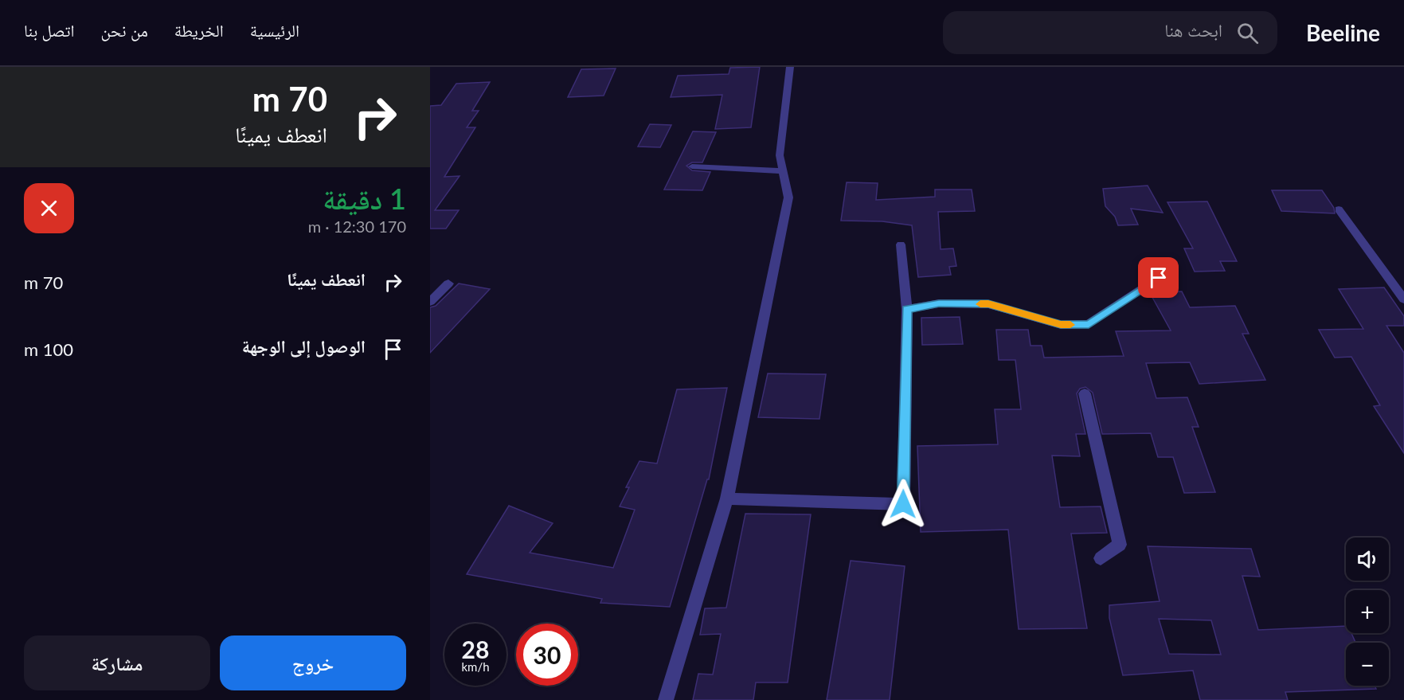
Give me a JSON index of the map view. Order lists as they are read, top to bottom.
{
  "page": {
    "header": "Beeline",
    "search": "ابحث هنا",
    "nav": [
      "الرئيسية",
      "الخريطة",
      "من نحن",
      "اتصل بنا"
    ],
    "turn": ["70 m", "انعطف يمينًا"],
    "heading": ["1 دقيقة", "170 m · 12:30"],
    "list": [
      {
        "name": "انعطف يمينًا",
        "value": "70 m"
      },
      {
        "name": "الوصول إلى الوجهة",
        "value": "100 m"
      }
    ],
    "map_buttons": ["+", "−"],
    "speed": "28 km/h",
    "limit": "30",
    "buttons": ["خروج", "مشاركة"]
  }
}
